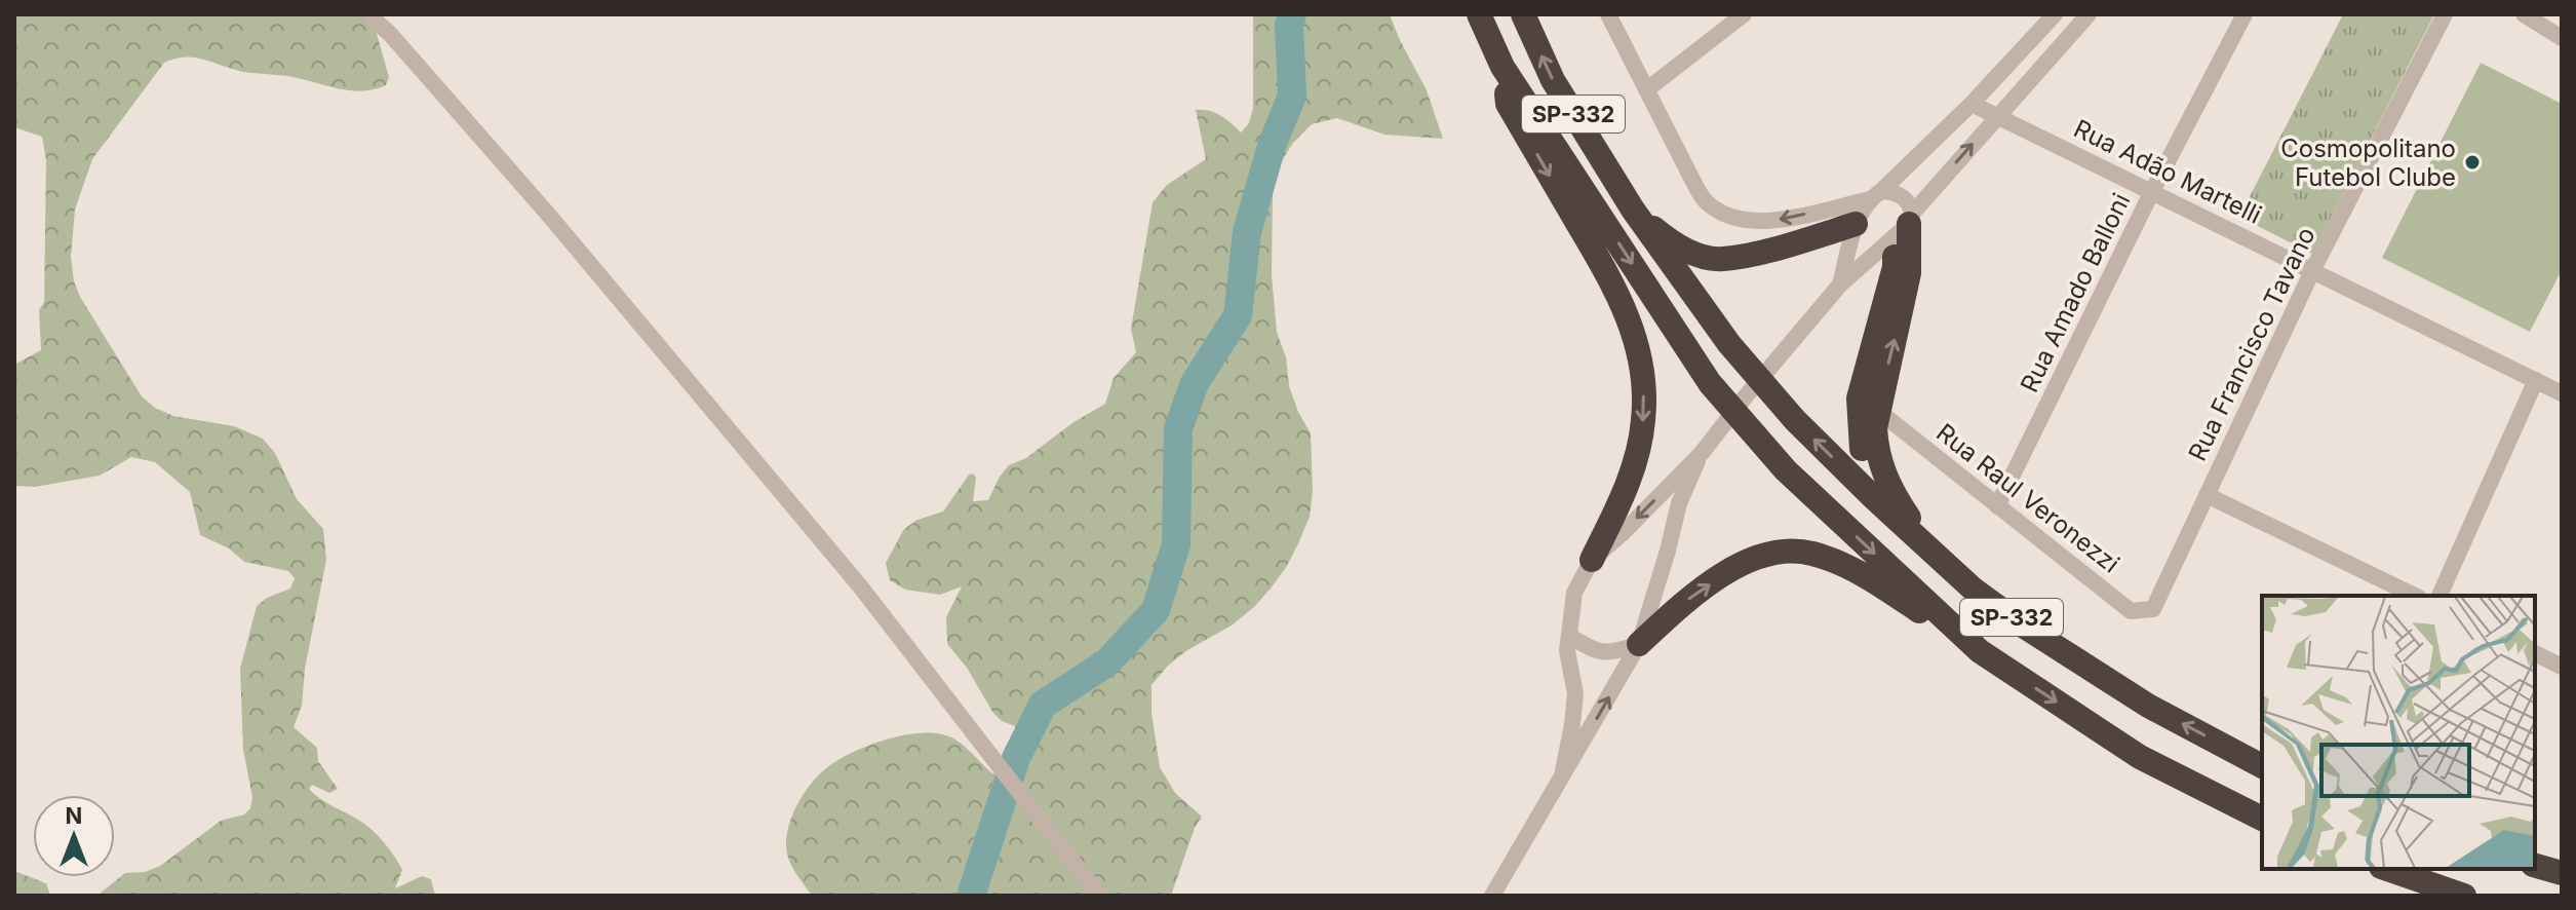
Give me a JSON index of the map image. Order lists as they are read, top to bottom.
{
  "streets": {
    "highway": ["SP-332"],
    "street": [
      "Rua Adão Martelli",
      "Rua Amado Balloni",
      "Rua Francisco Tavano",
      "Rua Raul Veronezzi"
    ]
  },
  "crossings": [
    ["Rua Adão Martelli", "Rua Amado Balloni"],
    ["Rua Adão Martelli", "Rua Francisco Tavano"],
    ["Rua Amado Balloni", "Rua Raul Veronezzi"],
    ["Rua Francisco Tavano", "Rua Raul Veronezzi"]
  ],
  "places": ["Cosmopolitano Futebol Clube"],
  "north": "top"
}
